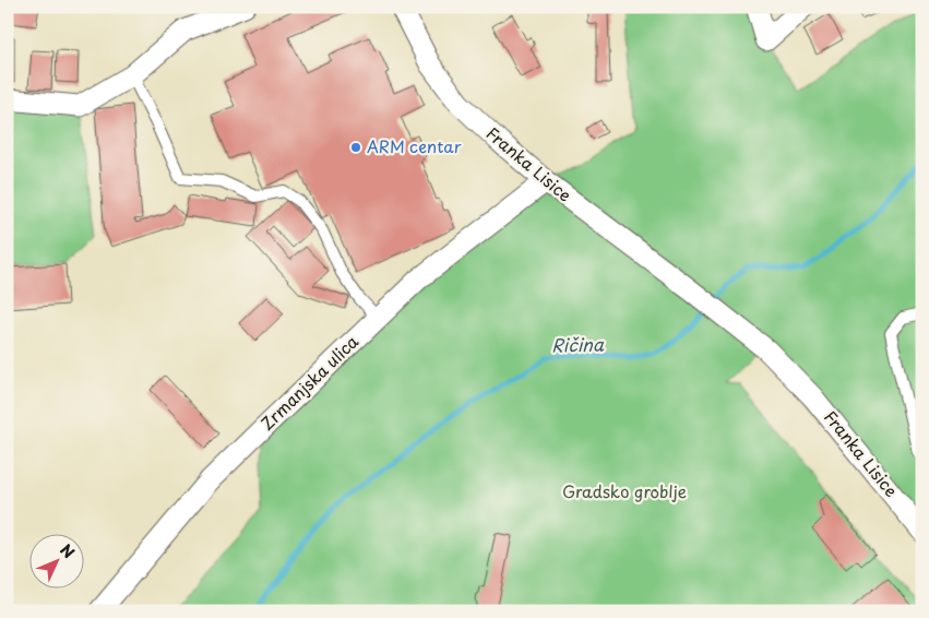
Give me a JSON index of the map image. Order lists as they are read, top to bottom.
{
  "streets": {
    "street": ["Franka Lisice", "Zrmanjska ulica"]
  },
  "crossings": [
    ["Franka Lisice", "Zrmanjska ulica"]
  ],
  "water": ["Ričina"],
  "parks": ["Gradsko groblje"],
  "places": ["ARM centar"],
  "north": "top right"
}
